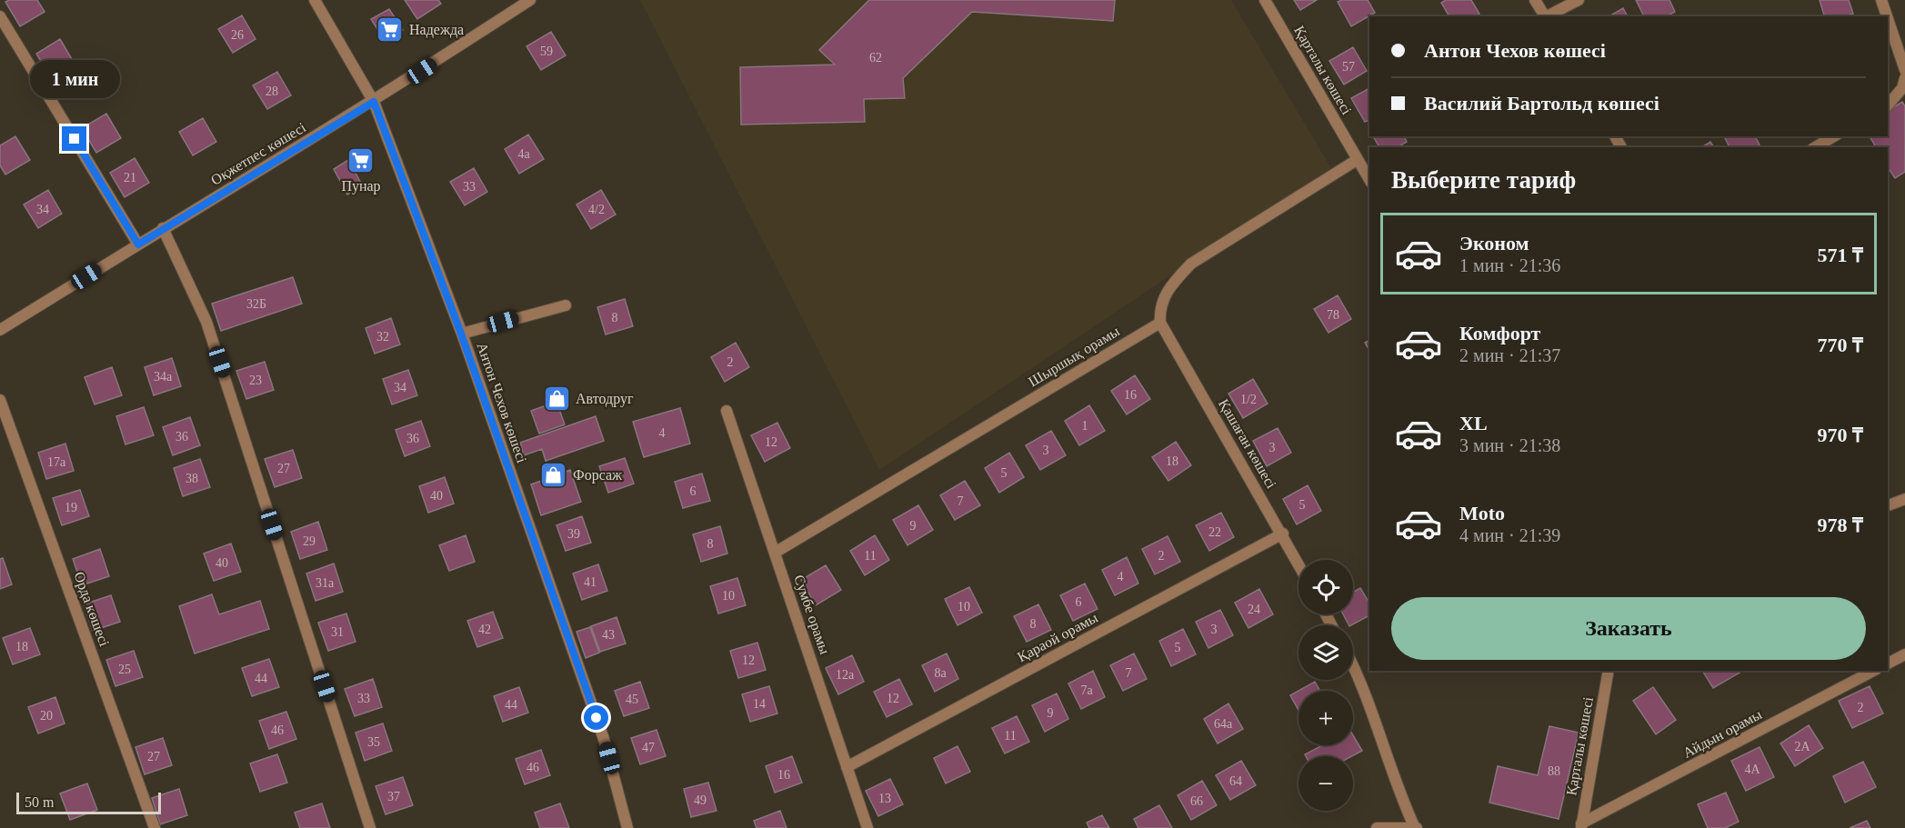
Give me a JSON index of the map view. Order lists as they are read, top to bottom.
{
  "streets": {
    "street": [
      "Қарталы көшесі",
      "Оқжетпес көшесі",
      "Шыршық орамы",
      "Антон Чехов көшесі",
      "Қашаған көшесі",
      "Орда көшесі",
      "Сумбе орамы",
      "Қараой орамы",
      "Айдын орамы"
    ]
  },
  "crossings": [
    ["Қарталы көшесі", "Айдын орамы"],
    ["Оқжетпес көшесі", "Антон Чехов көшесі"],
    ["Шыршық орамы", "Қашаған көшесі"],
    ["Шыршық орамы", "Сумбе орамы"],
    ["Қашаған көшесі", "Қараой орамы"],
    ["Сумбе орамы", "Қараой орамы"]
  ],
  "places": {
    "supermarket": ["Надежда", "Пунар"],
    "shop": ["Автодруг", "Форсаж"]
  },
  "house_numbers": [
    "26",
    "59",
    "62",
    "57",
    "28",
    "4а",
    "21",
    "33",
    "34",
    "4/2",
    "32Б",
    "78",
    "8",
    "32",
    "2",
    "34а",
    "23",
    "34",
    "16",
    "1/2",
    "1",
    "4",
    "36",
    "36",
    "12",
    "3",
    "3",
    "18",
    "17а",
    "27",
    "5",
    "38",
    "6",
    "40",
    "7",
    "5",
    "19",
    "9",
    "22",
    "39",
    "29",
    "8",
    "11",
    "2",
    "40",
    "4",
    "41",
    "31а",
    "10",
    "6",
    "10",
    "24",
    "8",
    "42",
    "3",
    "31",
    "43",
    "18",
    "5",
    "12",
    "25",
    "8а",
    "7",
    "12а",
    "44",
    "7а",
    "33",
    "12",
    "45",
    "14",
    "44",
    "2",
    "9",
    "20",
    "64а",
    "46",
    "11",
    "35",
    "2А",
    "47",
    "27",
    "46",
    "4А",
    "88",
    "16",
    "64",
    "37",
    "13",
    "49",
    "66"
  ],
  "scale_bar": "50 m",
  "page": {
    "banner": ["Антон Чехов көшесі", "Василий Бартольд көшесі"],
    "bubble": "1 мин",
    "heading": "Выберите тариф",
    "list": [
      {
        "name": "Эконом",
        "note": "1 мин · 21:36",
        "value": "571 ₸"
      },
      {
        "name": "Комфорт",
        "note": "2 мин · 21:37",
        "value": "770 ₸"
      },
      {
        "name": "XL",
        "note": "3 мин · 21:38",
        "value": "970 ₸"
      },
      {
        "name": "Moto",
        "note": "4 мин · 21:39",
        "value": "978 ₸"
      }
    ],
    "map_buttons": ["+", "−"],
    "buttons": "Заказать",
    "scale": "50 m"
  }
}
